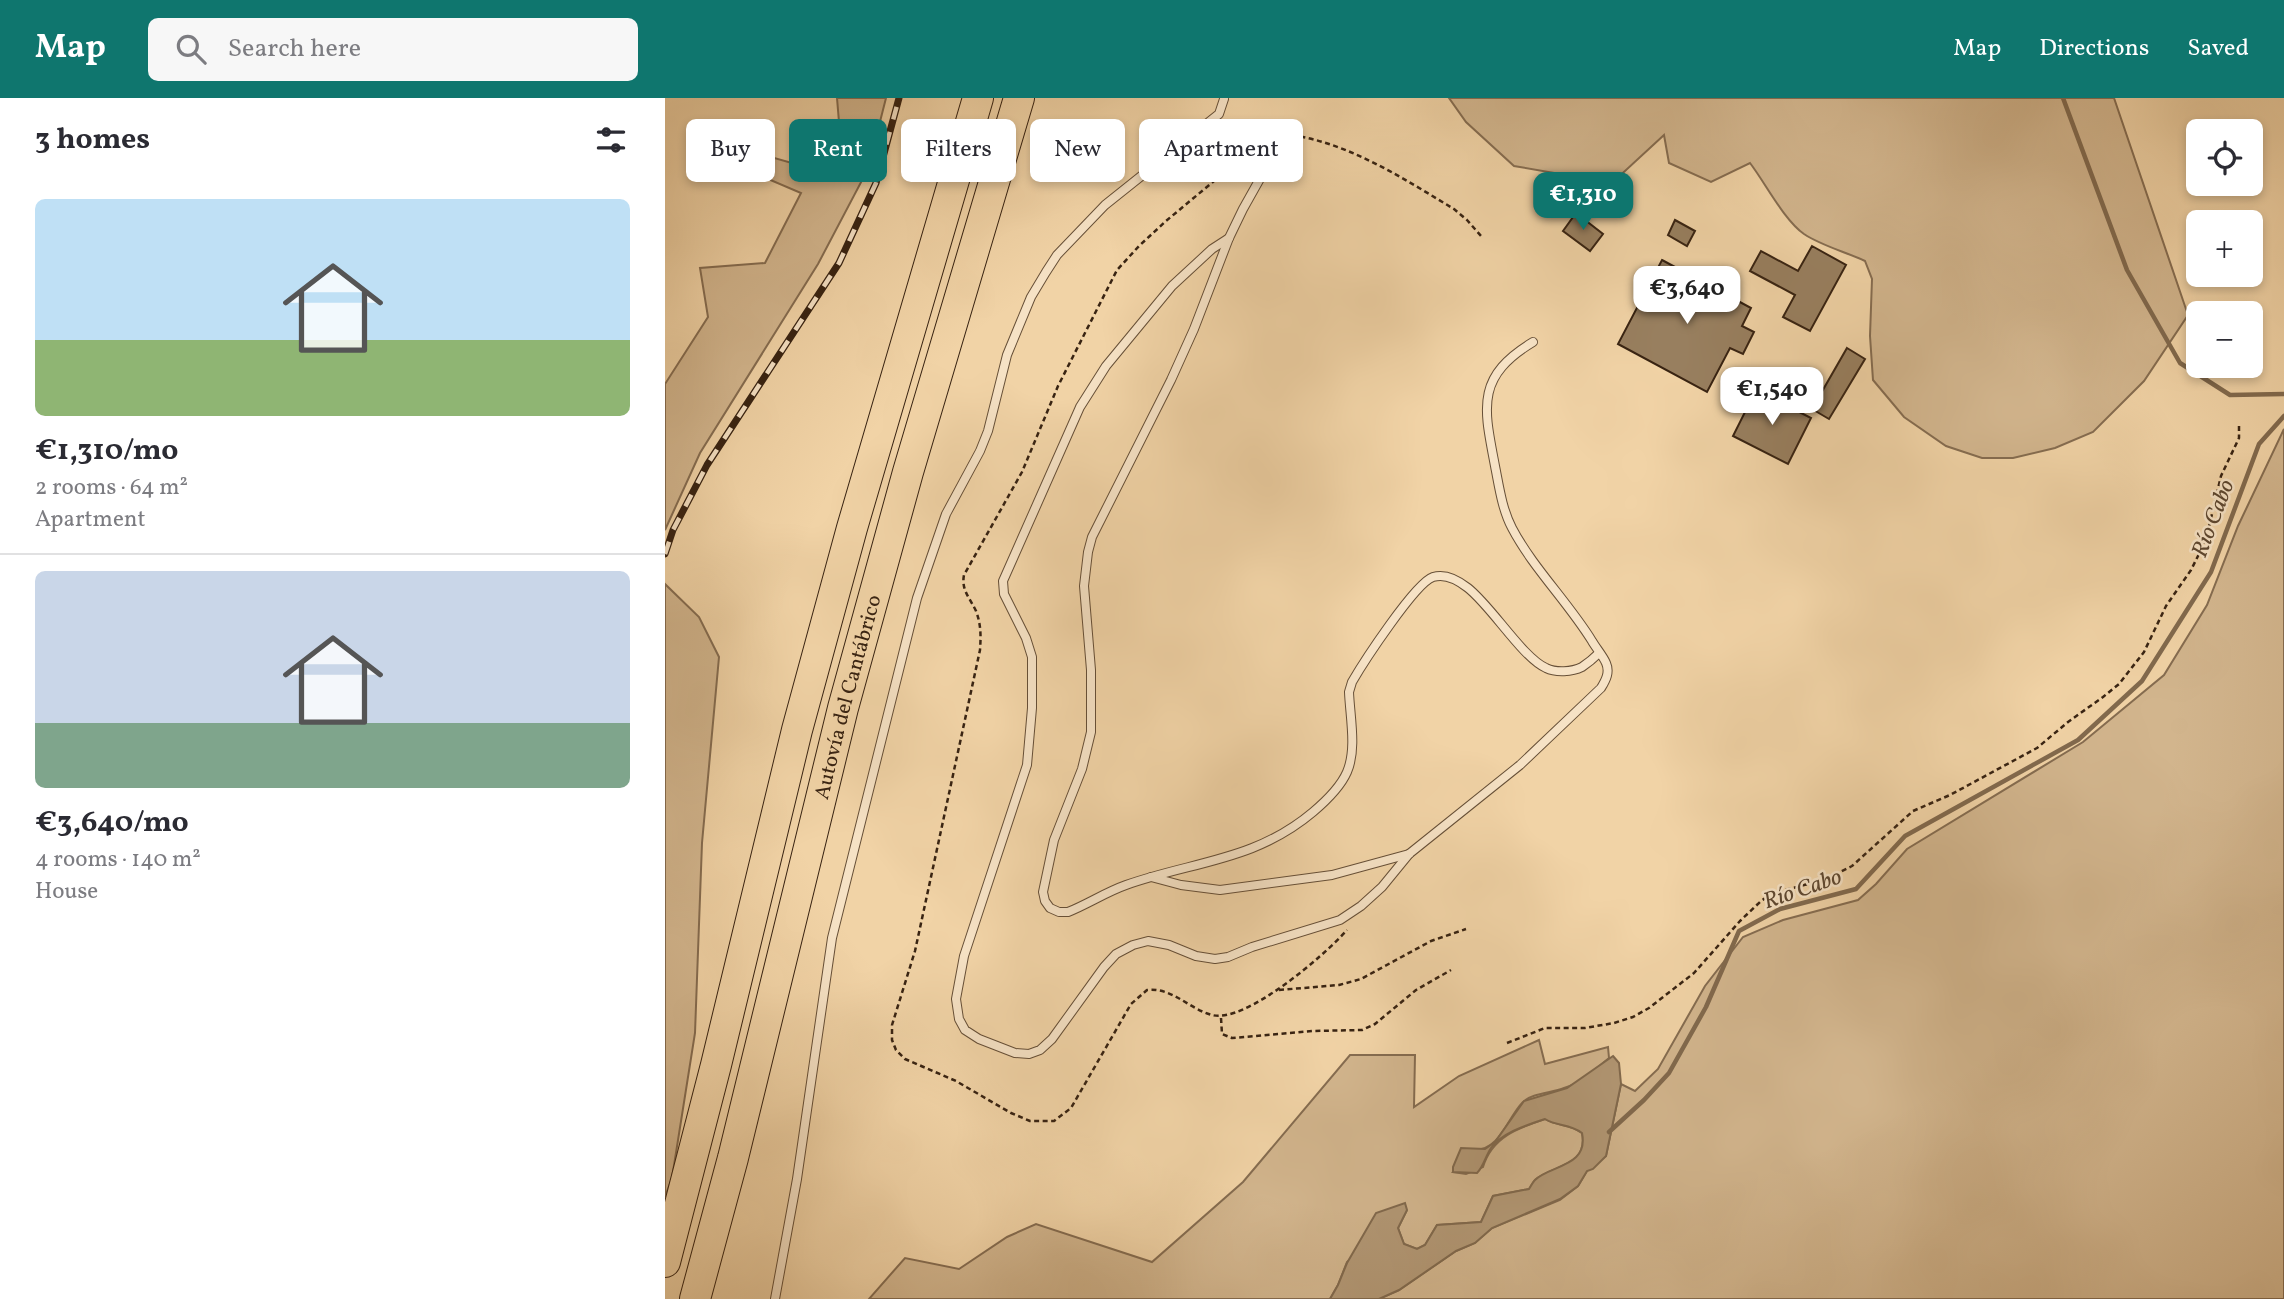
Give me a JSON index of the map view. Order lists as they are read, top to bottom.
{
  "streets": {
    "highway": ["Autovía del Cantábrico"]
  },
  "water": ["Río Cabo"],
  "page": {
    "header": "Map",
    "search": "Search here",
    "nav": ["Map", "Directions", "Saved"],
    "heading": "3 homes",
    "map_buttons": ["+", "−"],
    "chip": [
      "Buy",
      "Rent",
      "Filters",
      "New",
      "Apartment"
    ],
    "price": ["€1,310", "€3,640", "€1,540"],
    "list": [
      {
        "name": "€1,310/mo",
        "note": "2 rooms · 64 m² · Apartment"
      },
      {
        "name": "€3,640/mo",
        "note": "4 rooms · 140 m² · House"
      }
    ]
  }
}
